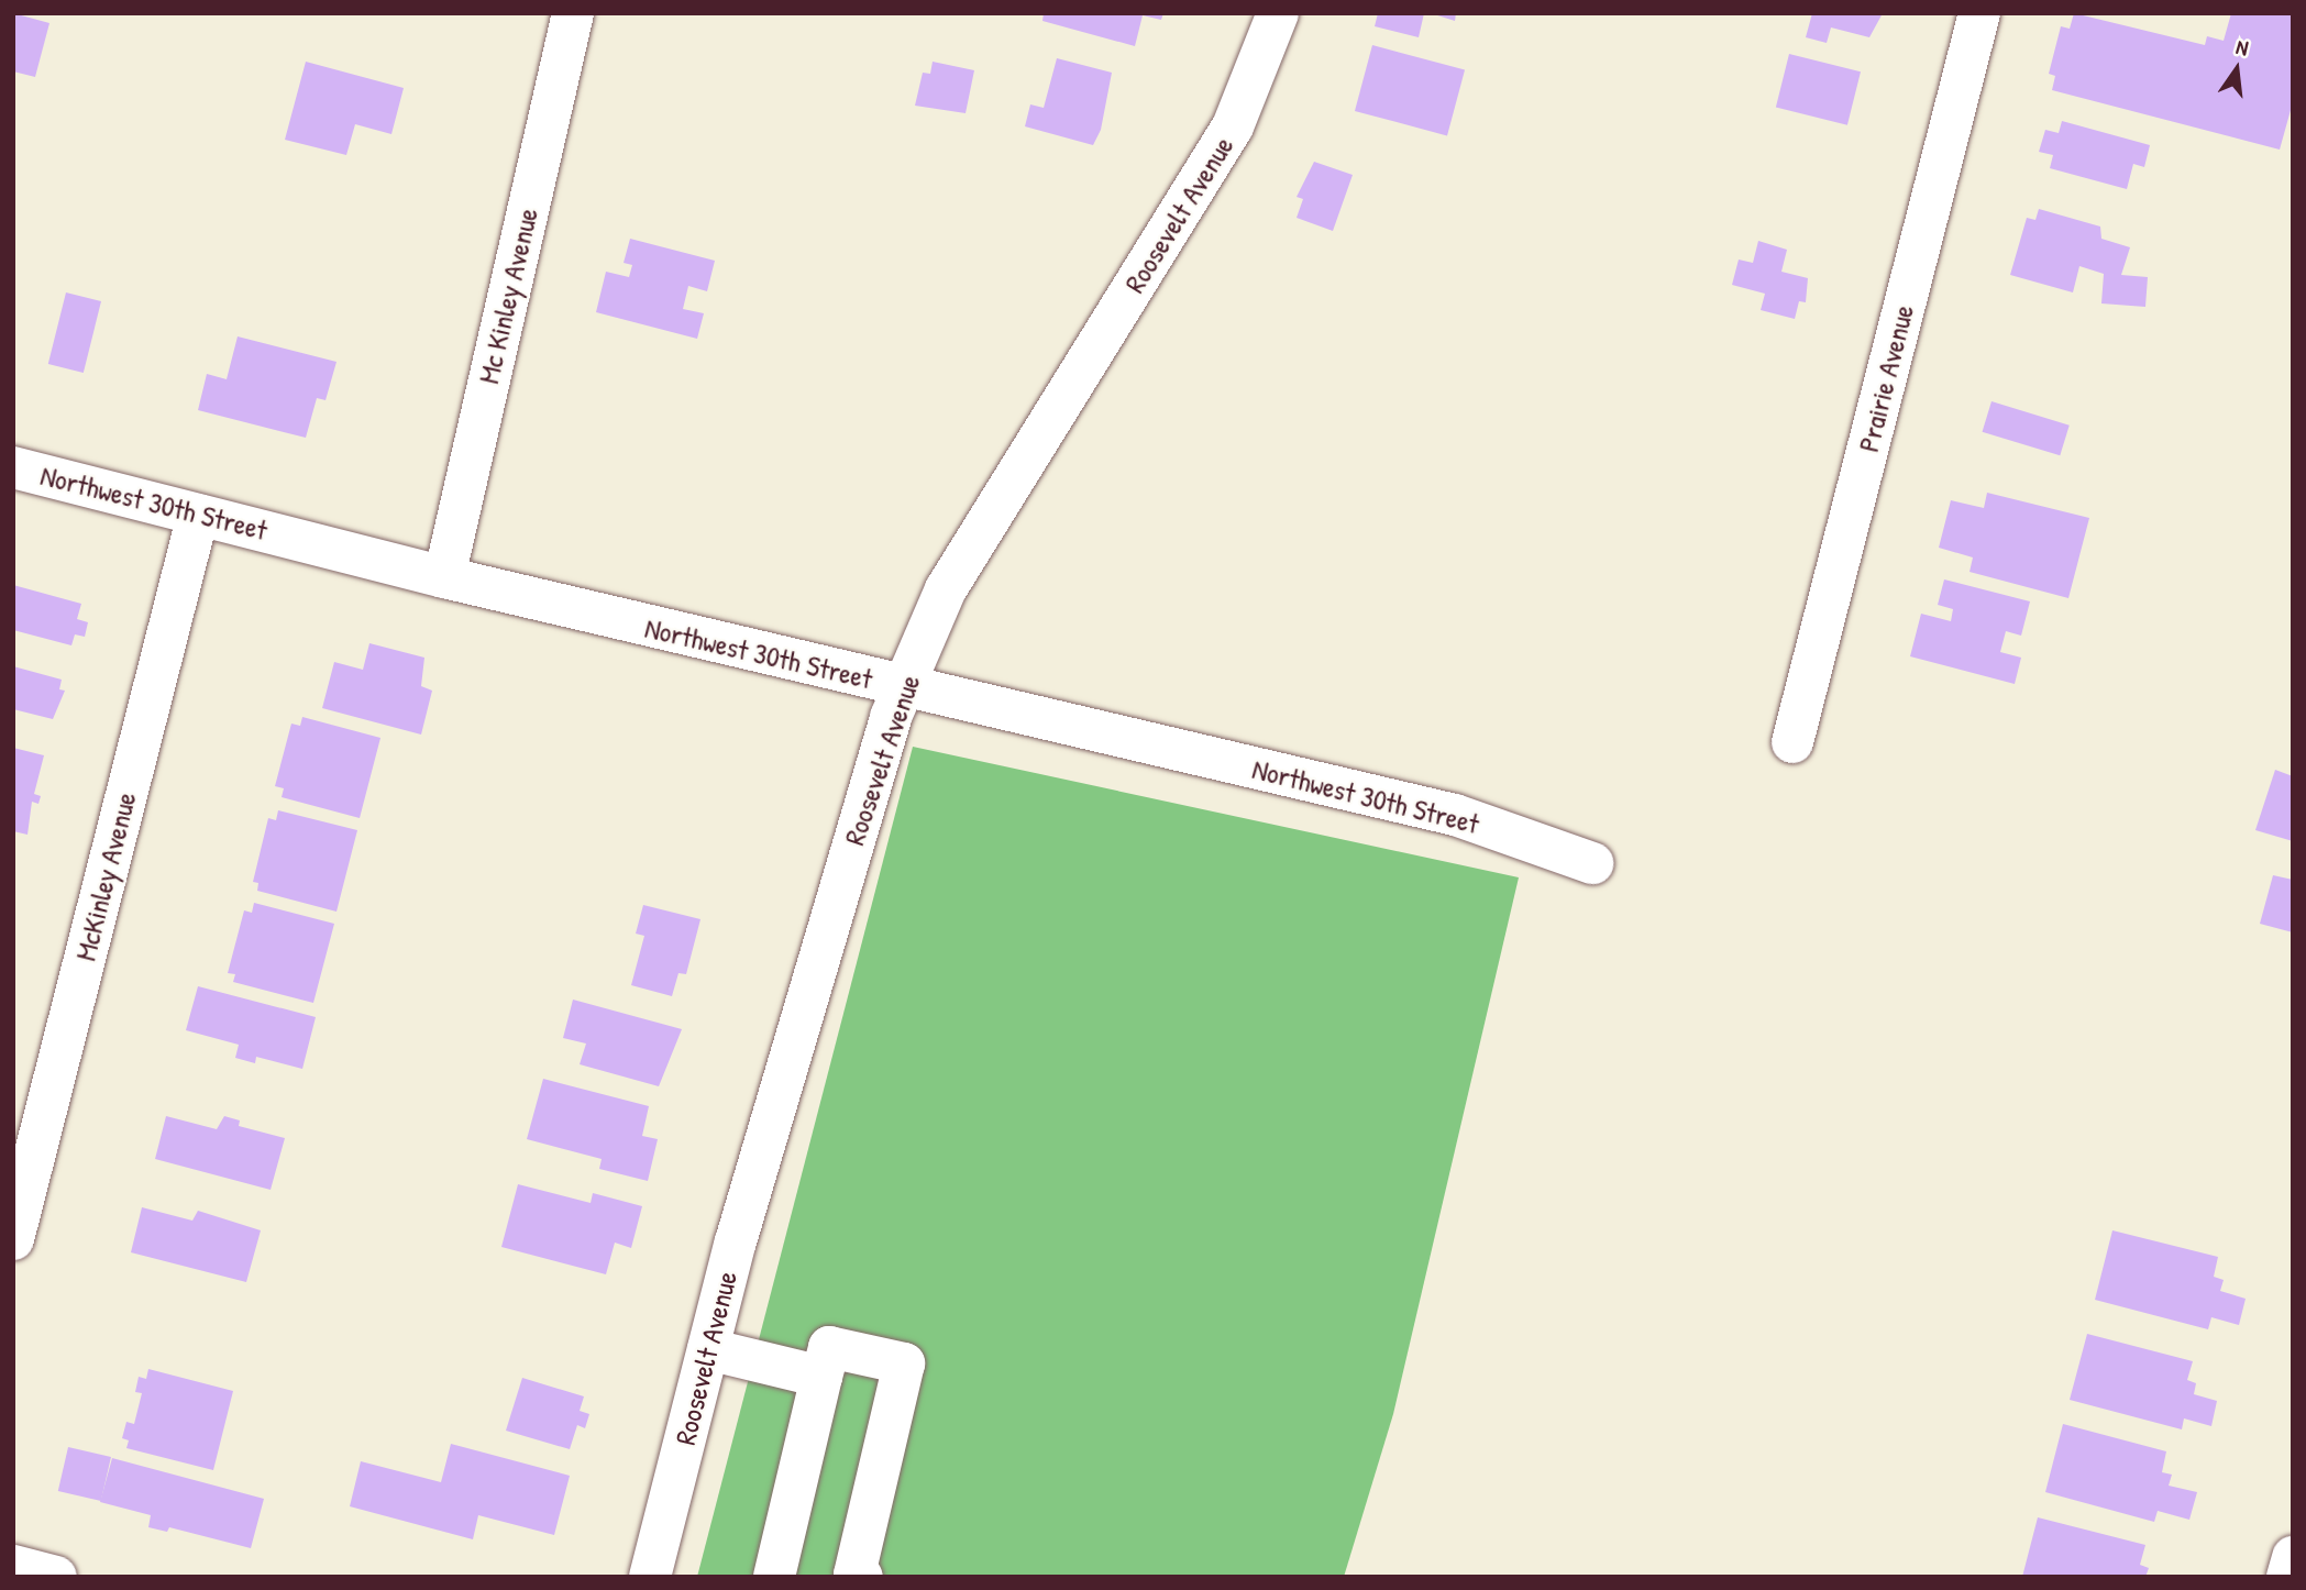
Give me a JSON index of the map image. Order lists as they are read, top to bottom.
{
  "streets": {
    "street": [
      "Roosevelt Avenue",
      "Mc Kinley Avenue",
      "Prairie Avenue",
      "Northwest 30th Street",
      "McKinley Avenue"
    ]
  },
  "crossings": [
    ["Roosevelt Avenue", "Northwest 30th Street"],
    ["Mc Kinley Avenue", "Northwest 30th Street"],
    ["Northwest 30th Street", "McKinley Avenue"]
  ],
  "north": "top"
}
